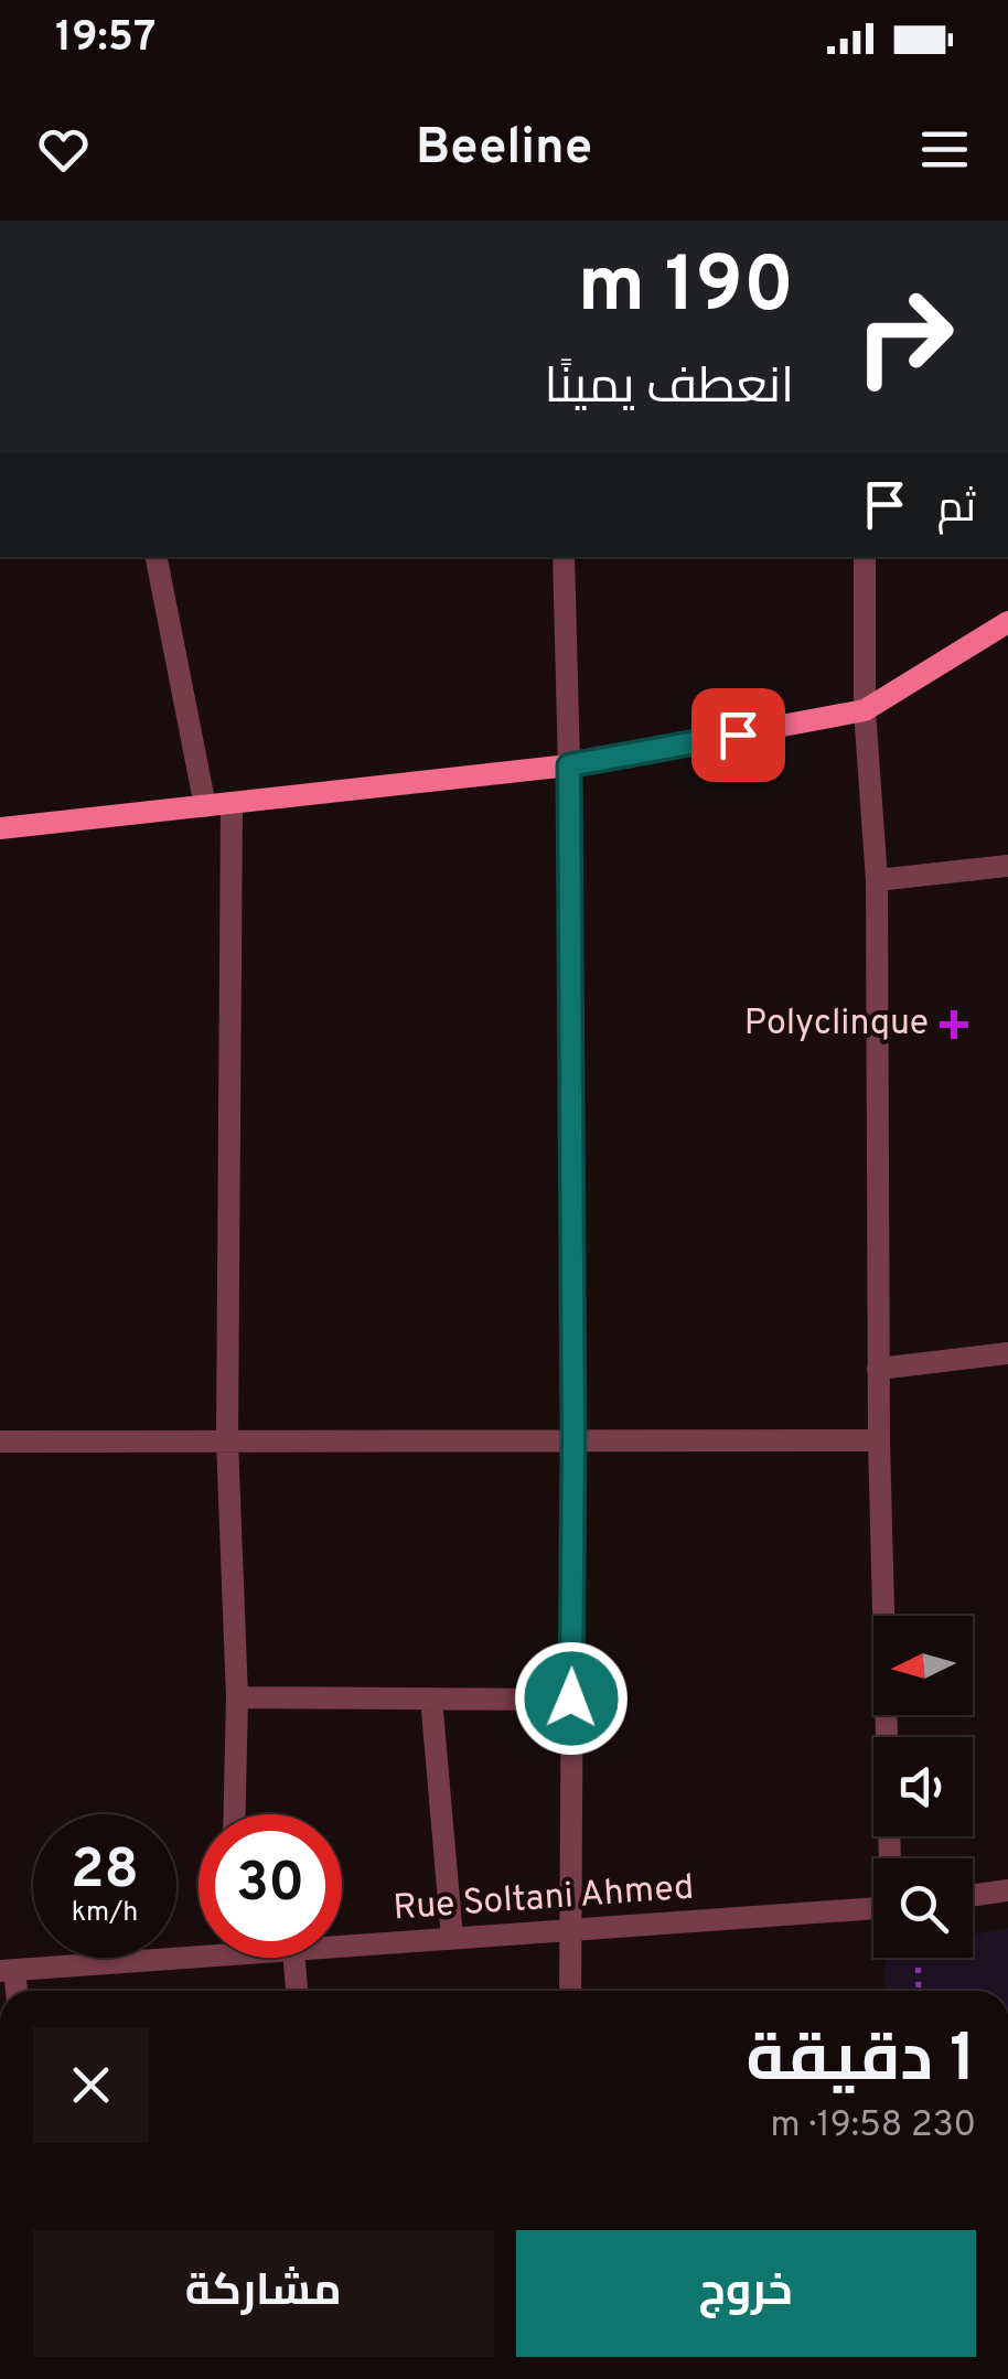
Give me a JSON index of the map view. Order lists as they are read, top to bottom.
{
  "streets": {
    "street": ["Rue Soltani Ahmed"]
  },
  "places": {
    "health": ["Polyclinque"]
  },
  "north": "left",
  "page": {
    "status": "19:57",
    "header": "Beeline",
    "turn": ["190 m", "انعطف يمينًا"],
    "then": "ثم",
    "speed": "28 km/h",
    "limit": "30",
    "heading": ["1 دقيقة", "230 m · 19:58"],
    "buttons": ["خروج", "مشاركة"]
  }
}
